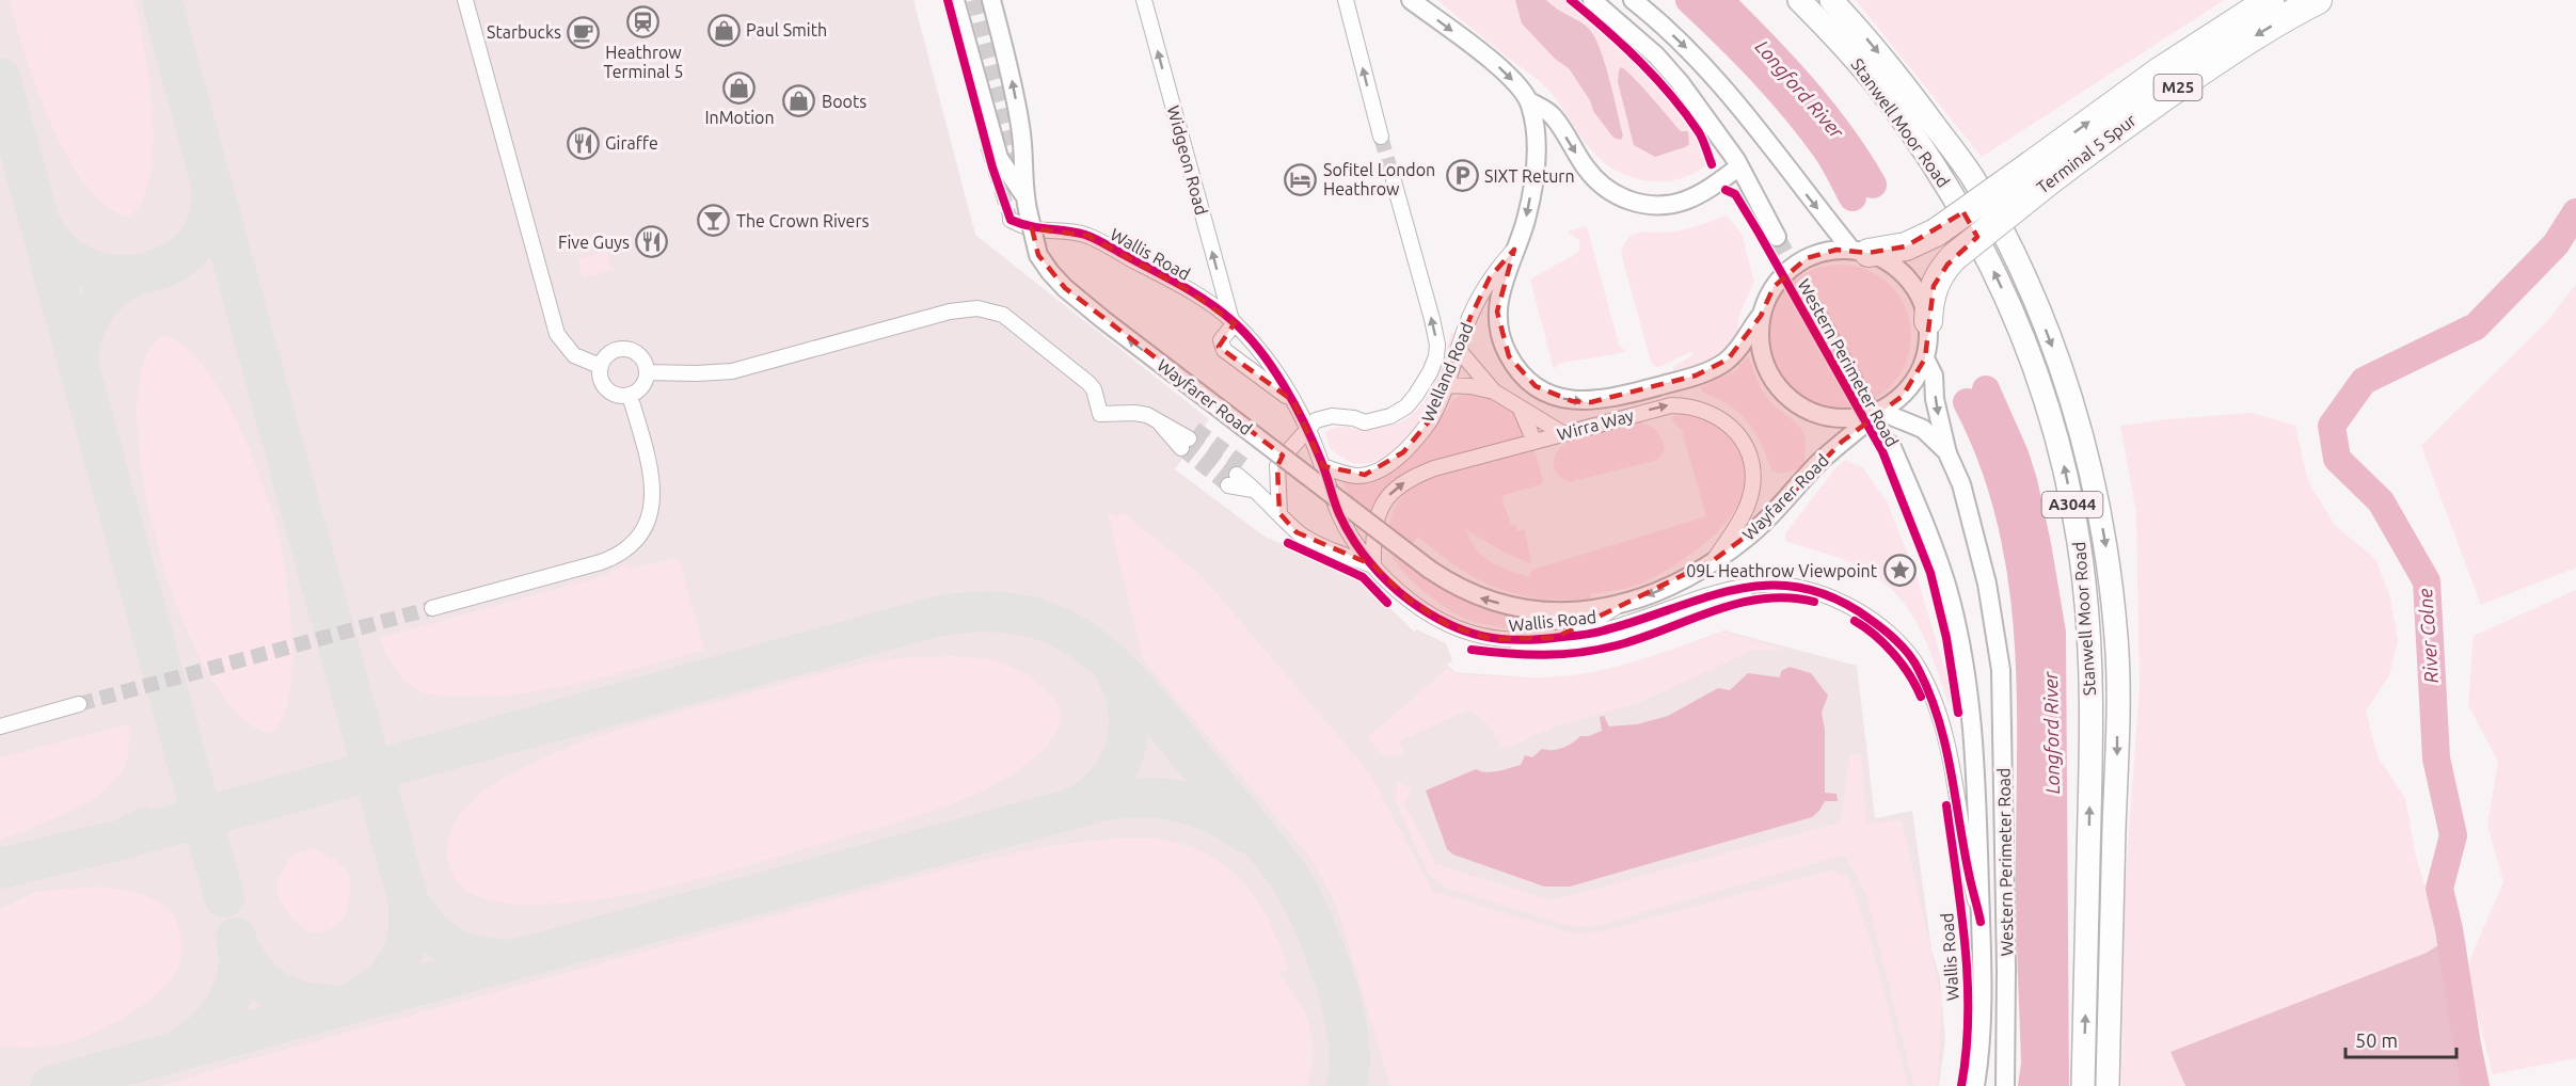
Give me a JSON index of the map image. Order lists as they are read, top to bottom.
{
  "streets": {
    "highway": ["M25", "Terminal 5 Spur"],
    "main road": ["Stanwell Moor Road", "A3044"],
    "street": [
      "Widgeon Road",
      "Wallis Road",
      "Western Perimeter Road",
      "Welland Road",
      "Wayfarer Road",
      "Wirra Way"
    ]
  },
  "crossings": [
    ["Terminal 5 Spur", "Western Perimeter Road"],
    ["Terminal 5 Spur", "Wayfarer Road"],
    ["Widgeon Road", "Wallis Road"],
    ["Wallis Road", "Western Perimeter Road"],
    ["Wallis Road", "Welland Road"],
    ["Wallis Road", "Wayfarer Road"],
    ["Wallis Road", "Wirra Way"],
    ["Western Perimeter Road", "Wayfarer Road"],
    ["Wayfarer Road", "Wirra Way"]
  ],
  "one_way": ["Widgeon Road", "Wayfarer Road"],
  "water": ["Longford River", "River Colne"],
  "places": {
    "station": ["Heathrow Terminal 5"],
    "shop": ["Paul Smith", "InMotion", "Boots"],
    "cafe": ["Starbucks"],
    "restaurant": ["Giraffe", "Five Guys"],
    "parking": ["SIXT Return"],
    "hotel": ["Sofitel London Heathrow"],
    "bar": ["The Crown Rivers"],
    "place": ["09L Heathrow Viewpoint"]
  },
  "scale_bar": "50 m"
}
